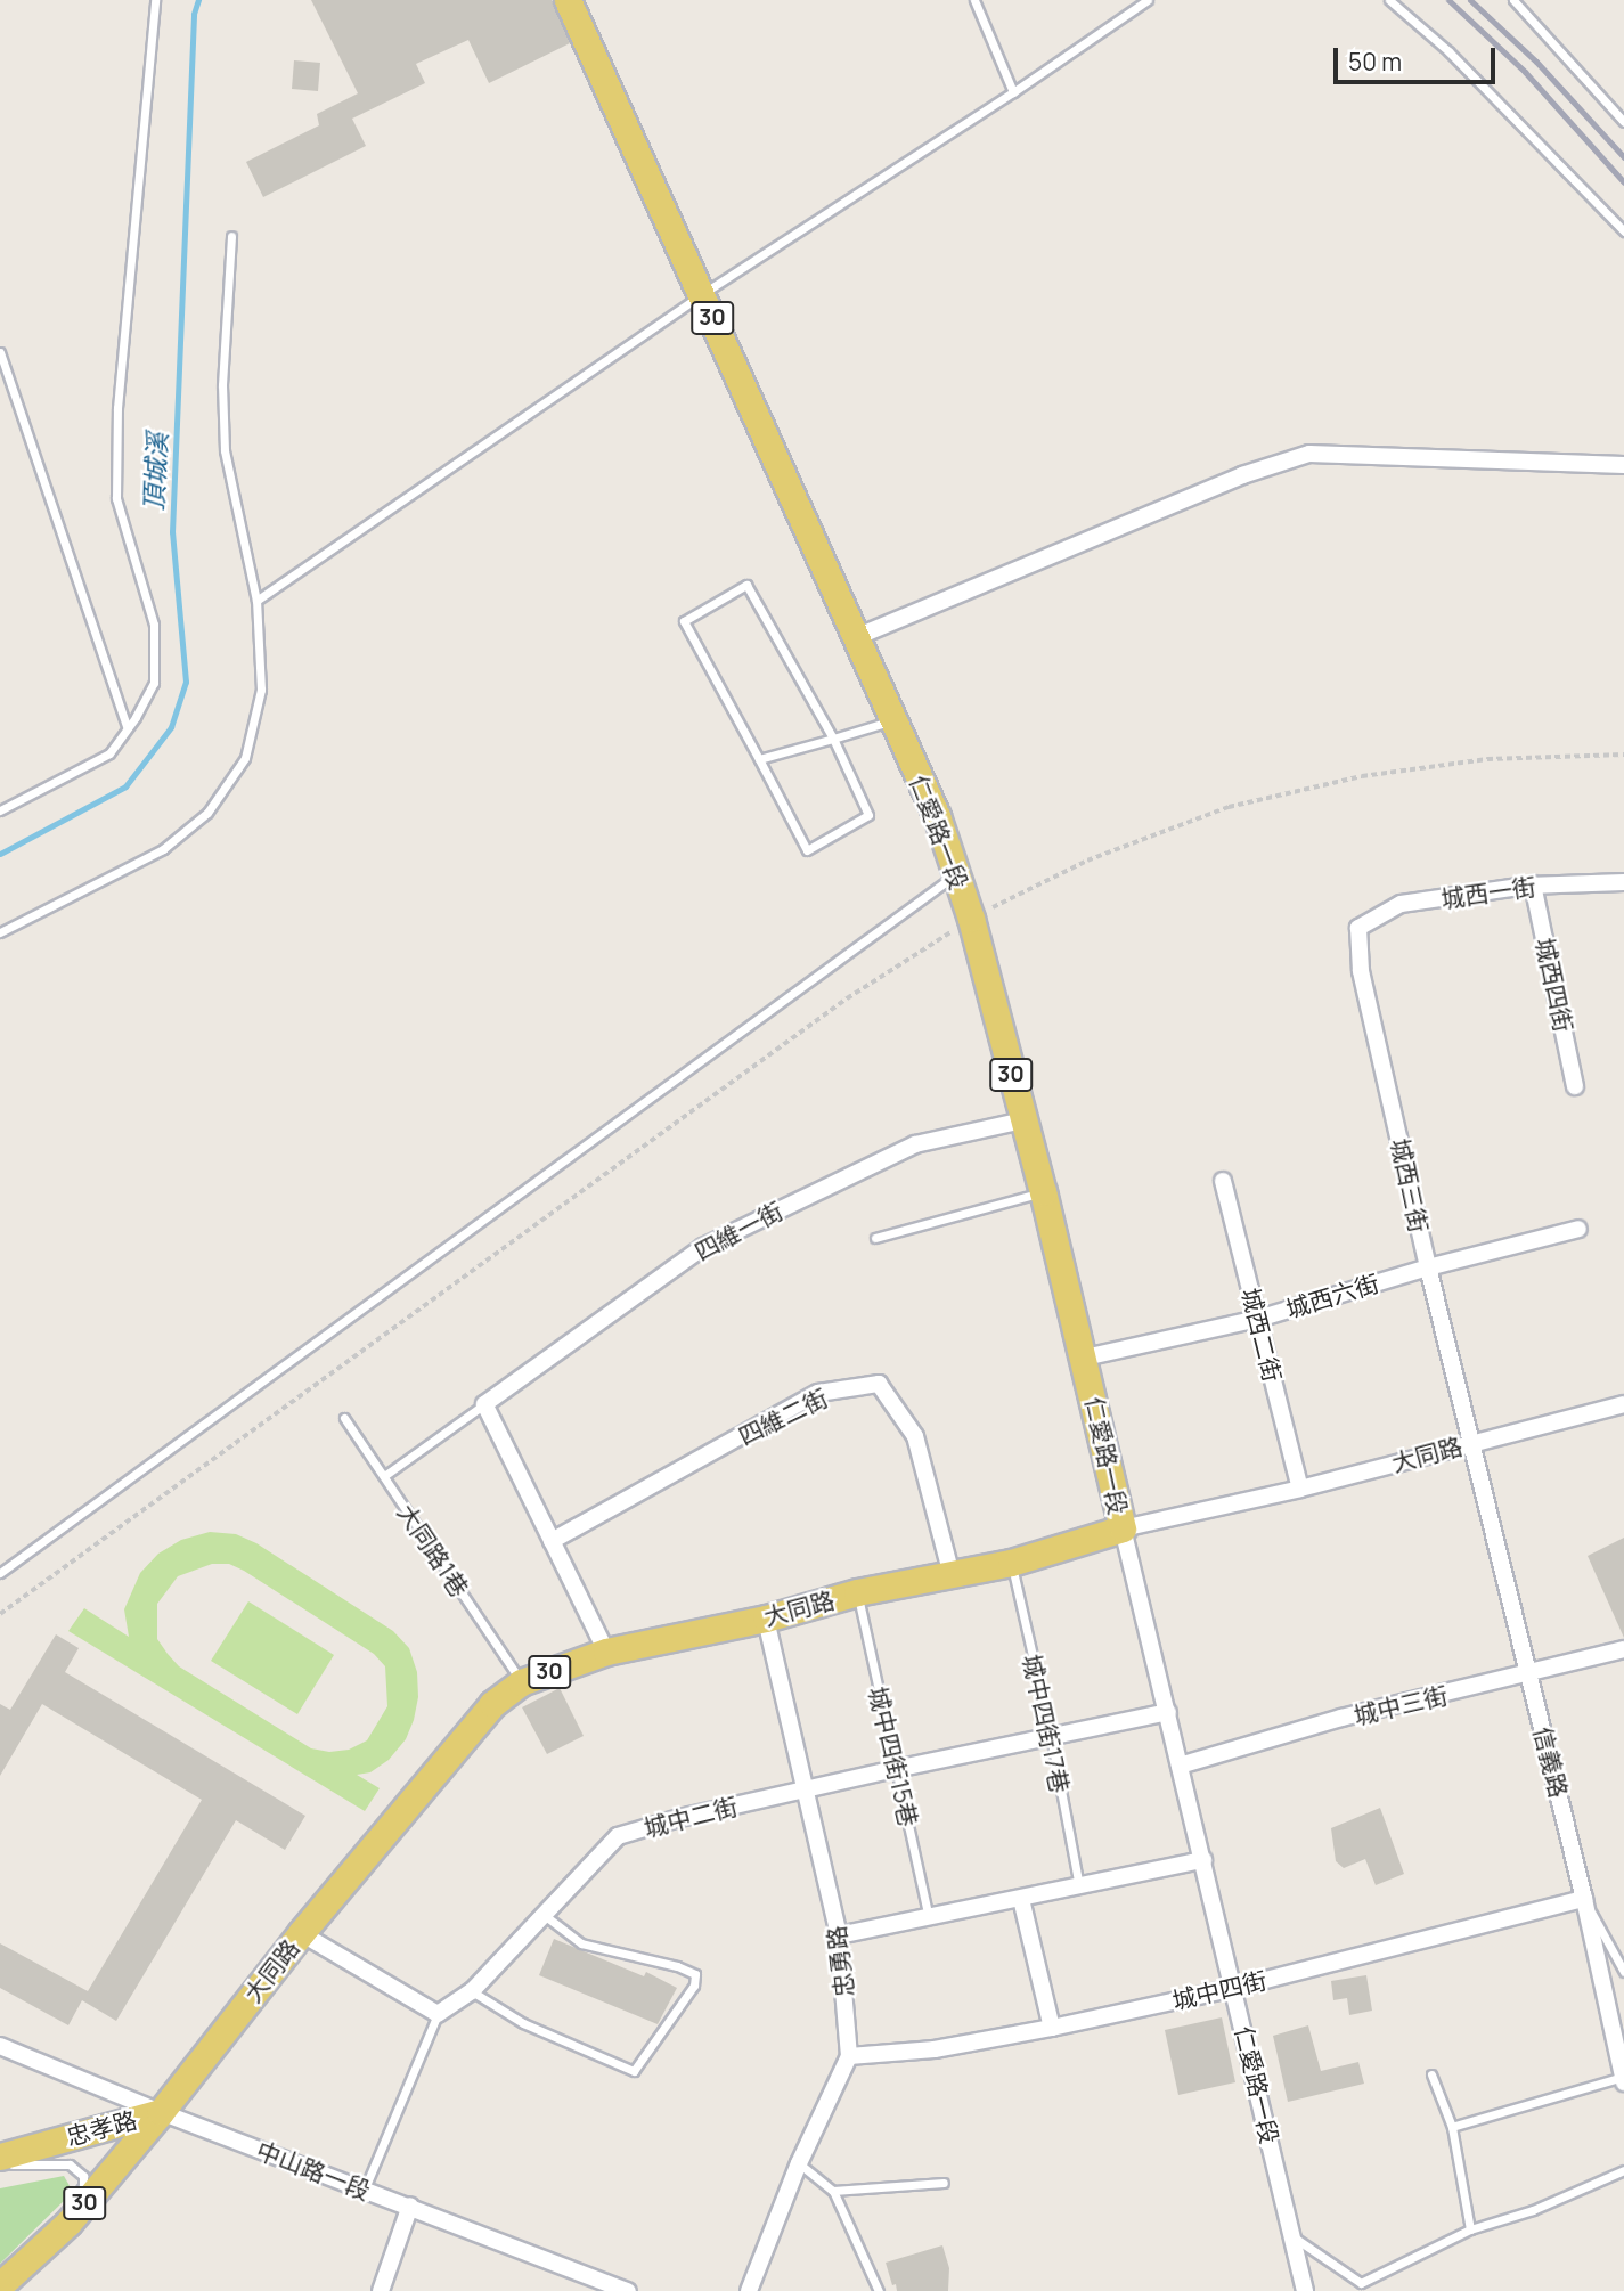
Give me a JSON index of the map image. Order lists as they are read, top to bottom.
{
  "streets": {
    "main road": [
      "30",
      "仁愛路一段",
      "大同路",
      "忠孝路"
    ],
    "street": [
      "城西一街",
      "城西四街",
      "城西三街",
      "四維一街",
      "城西六街",
      "城西二街",
      "四維二街",
      "城中三街",
      "信義路",
      "城中二街",
      "忠勇路",
      "城中四街",
      "中山路一段"
    ],
    "lane": ["大同路1巷", "城中四街17巷", "城中四街15巷"]
  },
  "crossings": [
    ["30", "仁愛路一段"],
    ["仁愛路一段", "四維一街"],
    ["仁愛路一段", "城西六街"],
    ["仁愛路一段", "大同路"],
    ["仁愛路一段", "城中三街"],
    ["仁愛路一段", "城中二街"],
    ["仁愛路一段", "城中四街"],
    ["城西一街", "城西四街"],
    ["城西一街", "城西三街"],
    ["城西三街", "城西六街"],
    ["城西三街", "大同路"],
    ["城西三街", "信義路"],
    ["四維一街", "大同路1巷"],
    ["城西六街", "城西二街"],
    ["城西二街", "大同路"],
    ["四維二街", "大同路"],
    ["大同路", "大同路1巷"],
    ["大同路", "城中四街17巷"],
    ["大同路", "城中四街15巷"],
    ["大同路", "信義路"],
    ["大同路", "忠勇路"],
    ["大同路", "忠孝路"],
    ["大同路", "中山路一段"],
    ["城中三街", "信義路"],
    ["城中四街17巷", "城中二街"],
    ["城中四街15巷", "城中二街"],
    ["信義路", "城中四街"],
    ["城中二街", "忠勇路"],
    ["忠勇路", "城中四街"],
    ["忠孝路", "中山路一段"]
  ],
  "water": ["頂城溪"],
  "scale_bar": "50 m"
}
